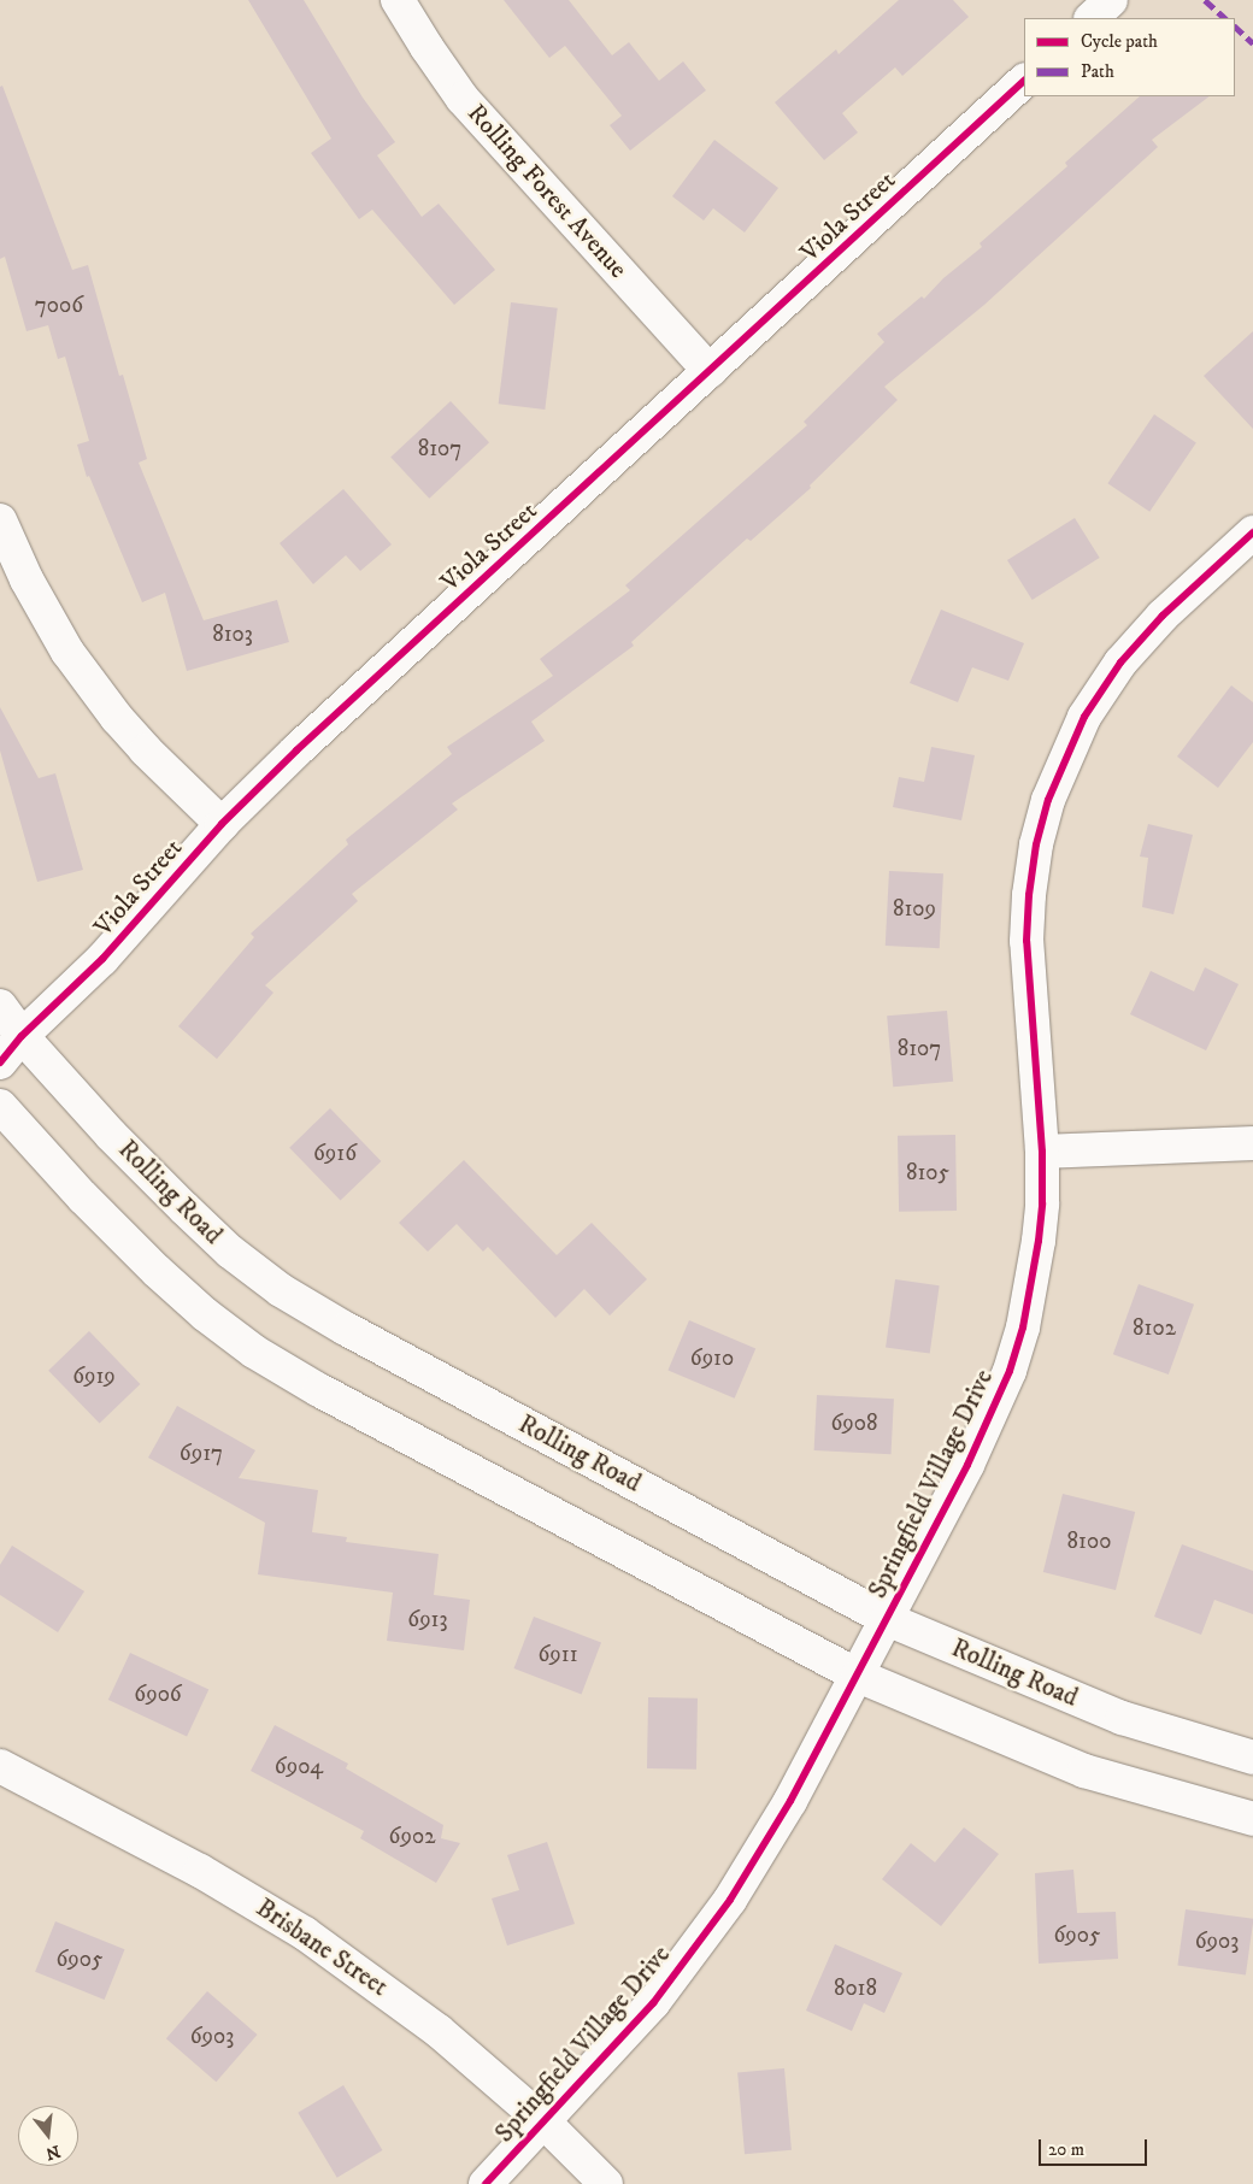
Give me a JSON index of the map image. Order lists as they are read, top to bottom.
{
  "streets": {
    "street": [
      "Rolling Forest Avenue",
      "Viola Street",
      "Rolling Road",
      "Springfield Village Drive",
      "Brisbane Street"
    ]
  },
  "crossings": [
    ["Rolling Forest Avenue", "Viola Street"],
    ["Viola Street", "Rolling Road"],
    ["Rolling Road", "Springfield Village Drive"],
    ["Springfield Village Drive", "Brisbane Street"]
  ],
  "house_numbers": [
    "7006",
    "8107",
    "8103",
    "8109",
    "8107",
    "6916",
    "8105",
    "8102",
    "6910",
    "6919",
    "6908",
    "6917",
    "8100",
    "6913",
    "6911",
    "6906",
    "6904",
    "6902",
    "6905",
    "6903",
    "6905",
    "8018",
    "6903"
  ],
  "legend": ["Cycle path", "Path"],
  "scale_bar": "20 m",
  "north": "bottom"
}
